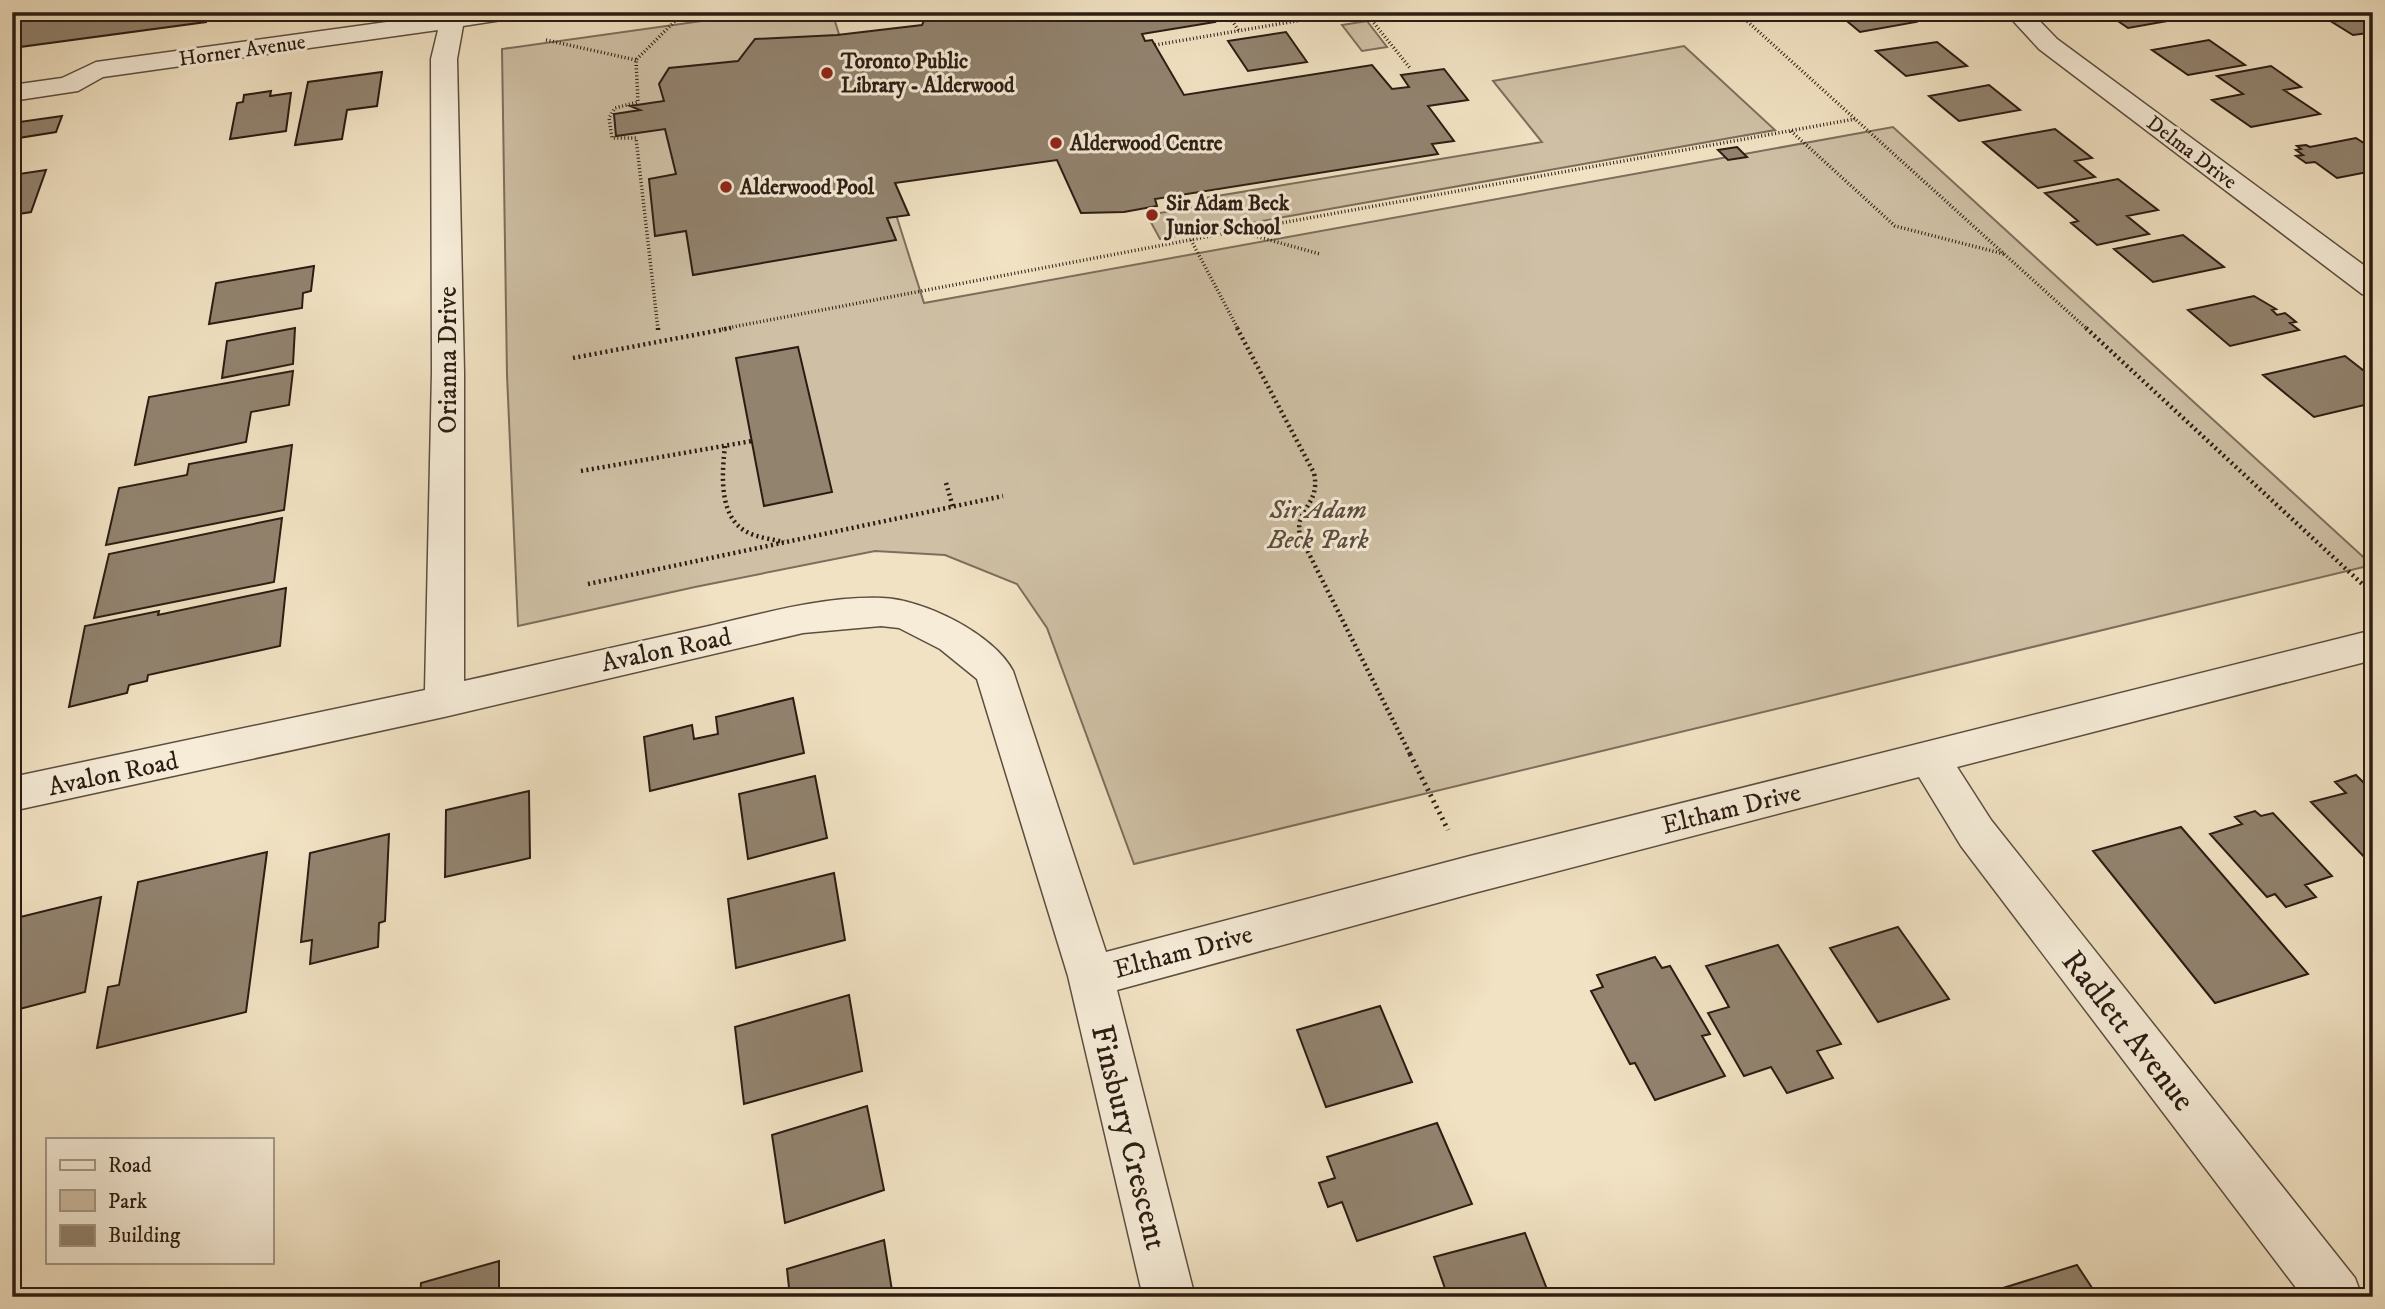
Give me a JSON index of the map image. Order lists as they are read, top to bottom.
{
  "streets": {
    "street": [
      "Horner Avenue",
      "Delma Drive",
      "Orianna Drive",
      "Avalon Road",
      "Eltham Drive",
      "Radlett Avenue",
      "Finsbury Crescent"
    ]
  },
  "crossings": [
    ["Horner Avenue", "Orianna Drive"],
    ["Orianna Drive", "Avalon Road"],
    ["Avalon Road", "Eltham Drive"],
    ["Avalon Road", "Finsbury Crescent"],
    ["Eltham Drive", "Radlett Avenue"],
    ["Eltham Drive", "Finsbury Crescent"]
  ],
  "parks": ["Sir Adam Beck Park"],
  "places": [
    "Toronto Public Library - Alderwood",
    "Alderwood Centre",
    "Alderwood Pool",
    "Sir Adam Beck Junior School"
  ],
  "legend": ["Road", "Park", "Building"]
}
